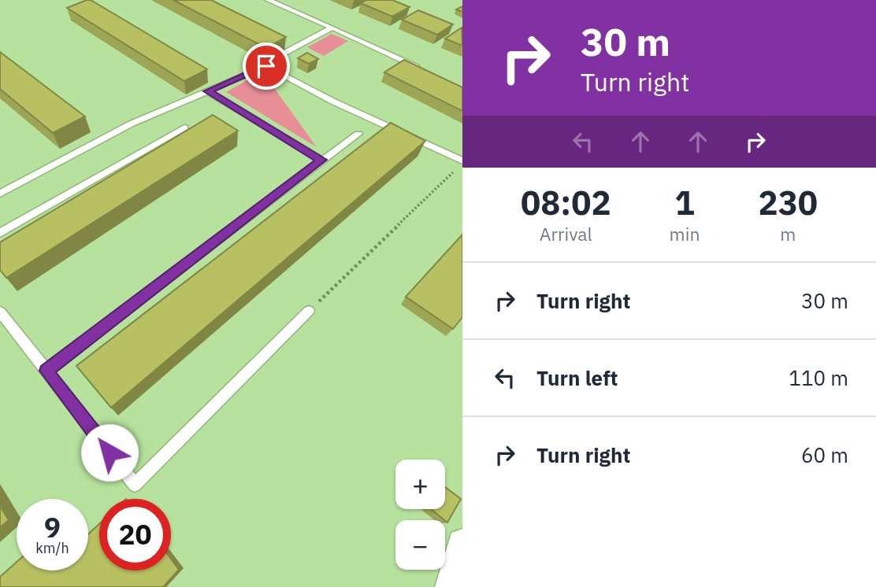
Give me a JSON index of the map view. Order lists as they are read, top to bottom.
{
  "page": {
    "turn": ["30 m", "Turn right"],
    "eta": [
      "08:02",
      "Arrival",
      "1",
      "min",
      "230",
      "m"
    ],
    "list": [
      {
        "name": "Turn right",
        "value": "30 m"
      },
      {
        "name": "Turn left",
        "value": "110 m"
      },
      {
        "name": "Turn right",
        "value": "60 m"
      }
    ],
    "map_buttons": ["+", "−"],
    "speed": "9 km/h",
    "limit": "20"
  }
}
